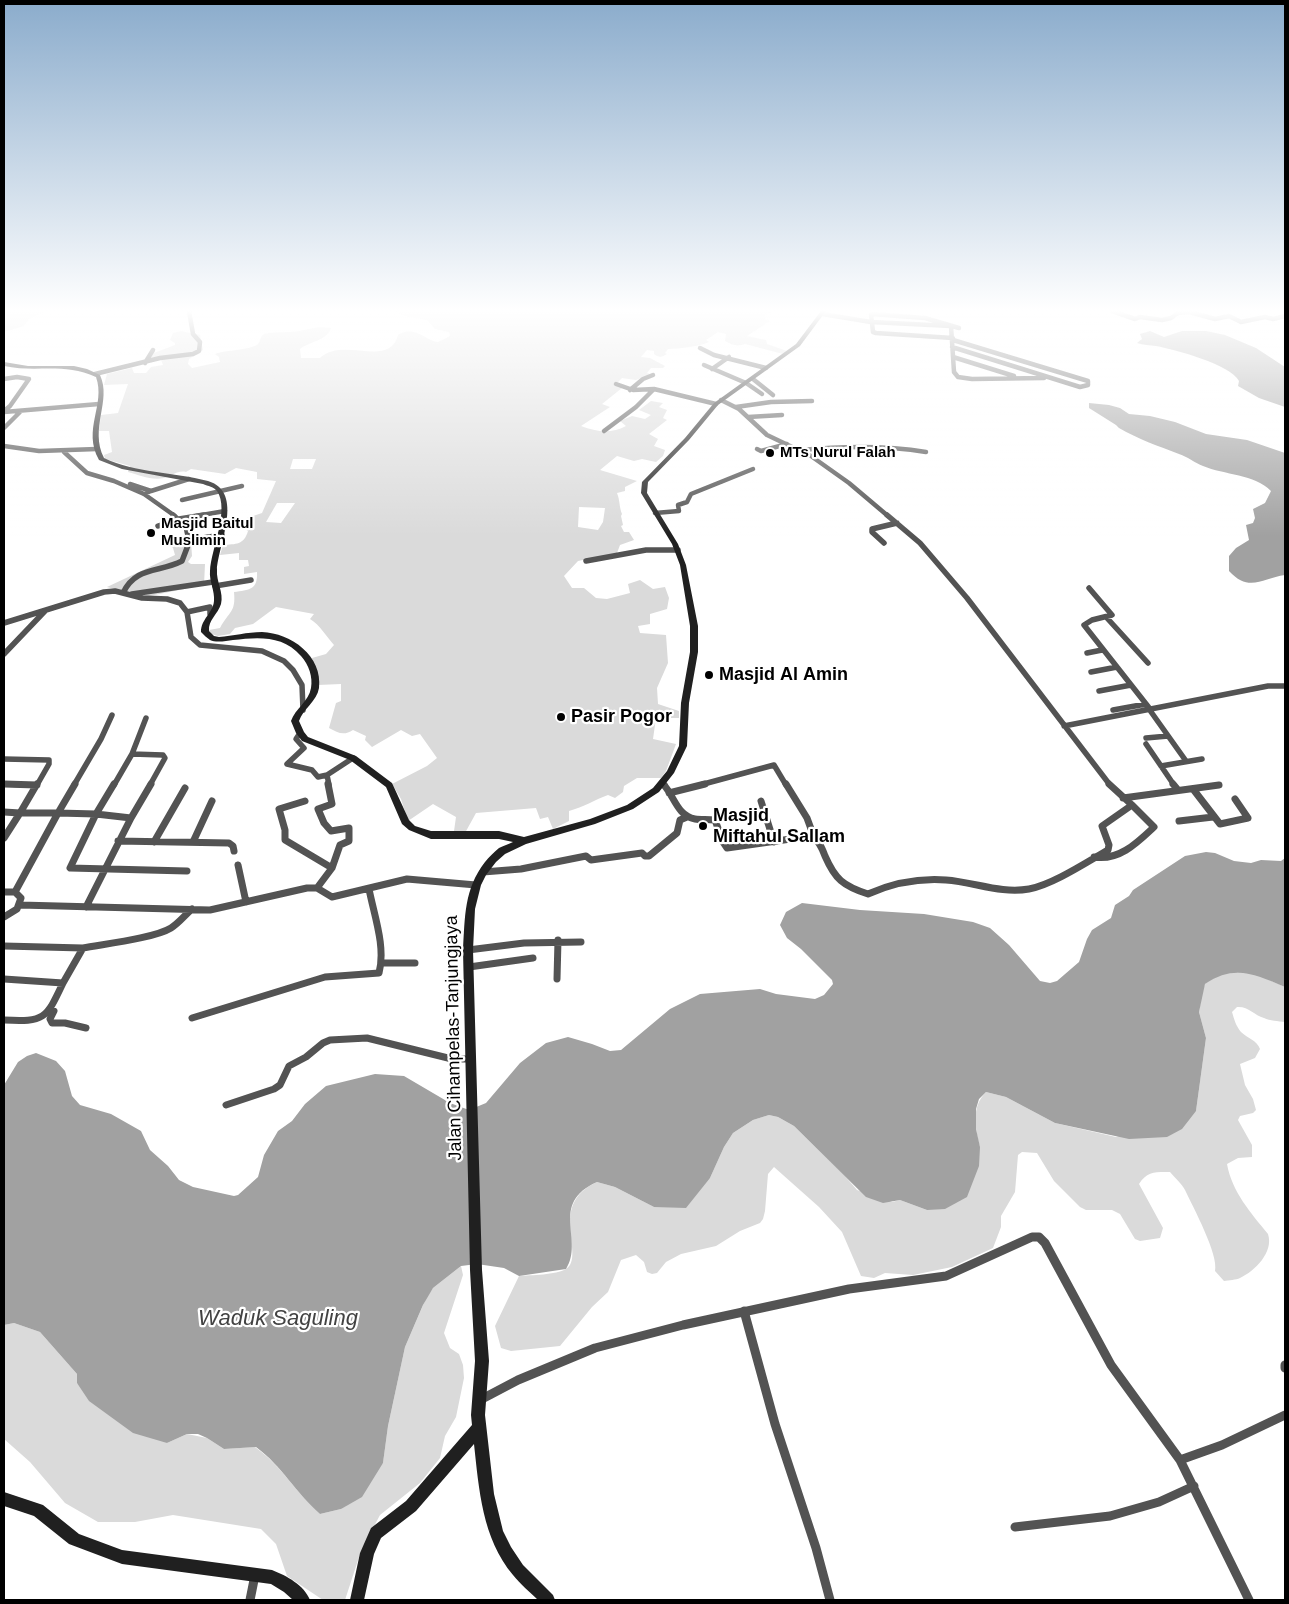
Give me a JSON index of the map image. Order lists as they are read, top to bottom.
{
  "streets": {
    "main road": ["Jalan Cihampelas-Tanjungjaya"]
  },
  "water": ["Waduk Saguling"],
  "places": [
    "MTs Nurul Falah",
    "Masjid Baitul Muslimin",
    "Masjid Al Amin",
    "Pasir Pogor",
    "Masjid Miftahul Sallam"
  ]
}
